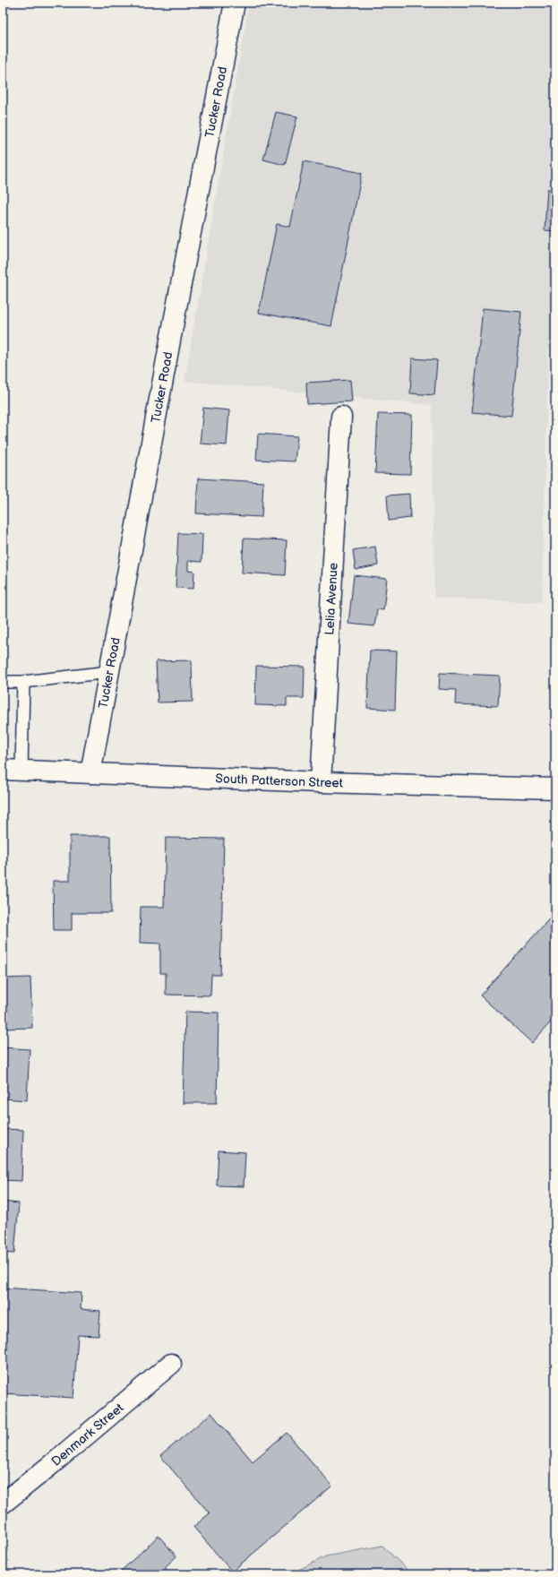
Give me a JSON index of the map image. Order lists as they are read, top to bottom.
{
  "streets": {
    "street": [
      "Tucker Road",
      "Lelia Avenue",
      "South Patterson Street",
      "Denmark Street"
    ]
  },
  "crossings": [
    ["Tucker Road", "South Patterson Street"],
    ["Lelia Avenue", "South Patterson Street"]
  ]
}
